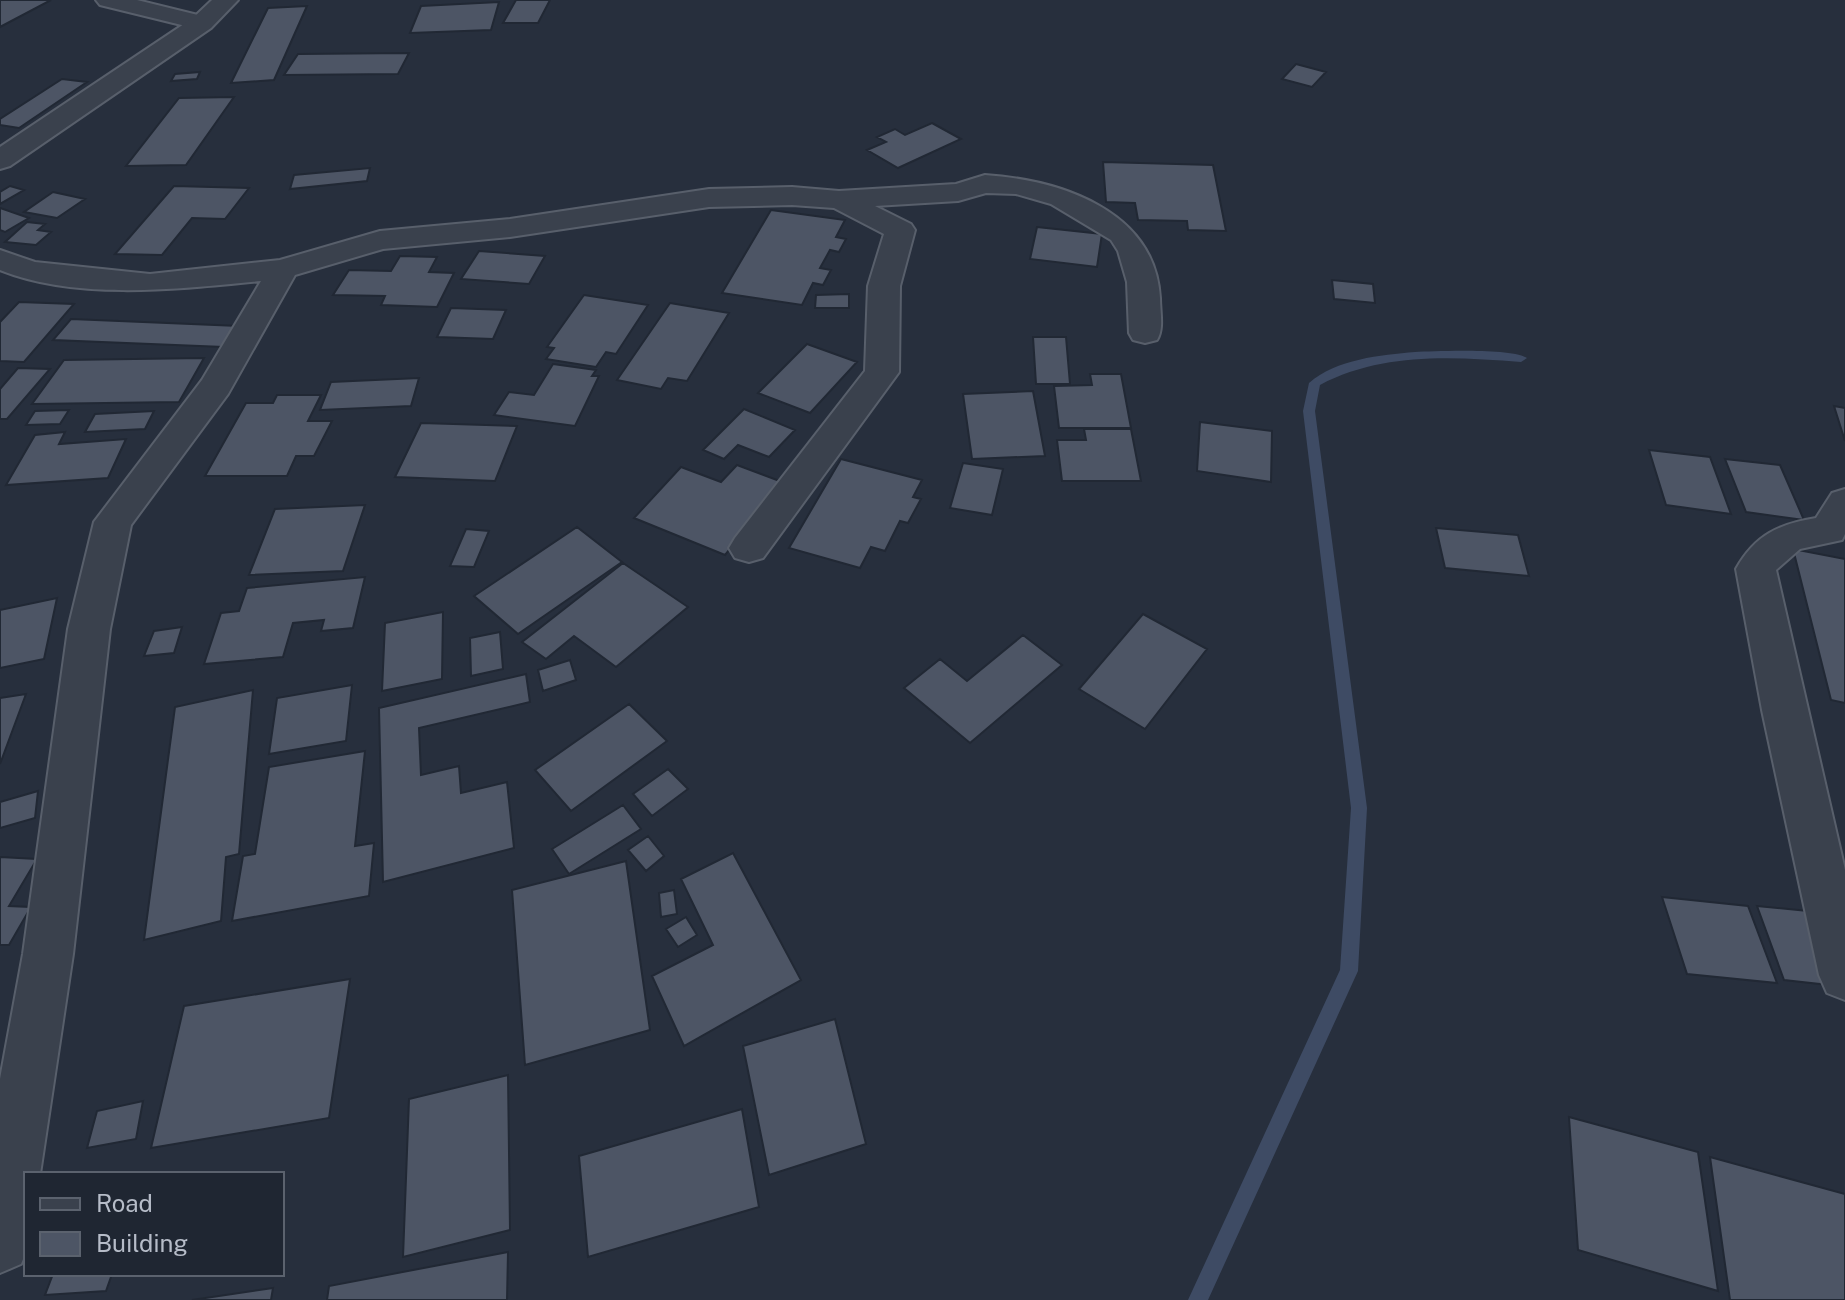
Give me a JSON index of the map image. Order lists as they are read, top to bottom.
{
  "legend": ["Road", "Building"]
}
